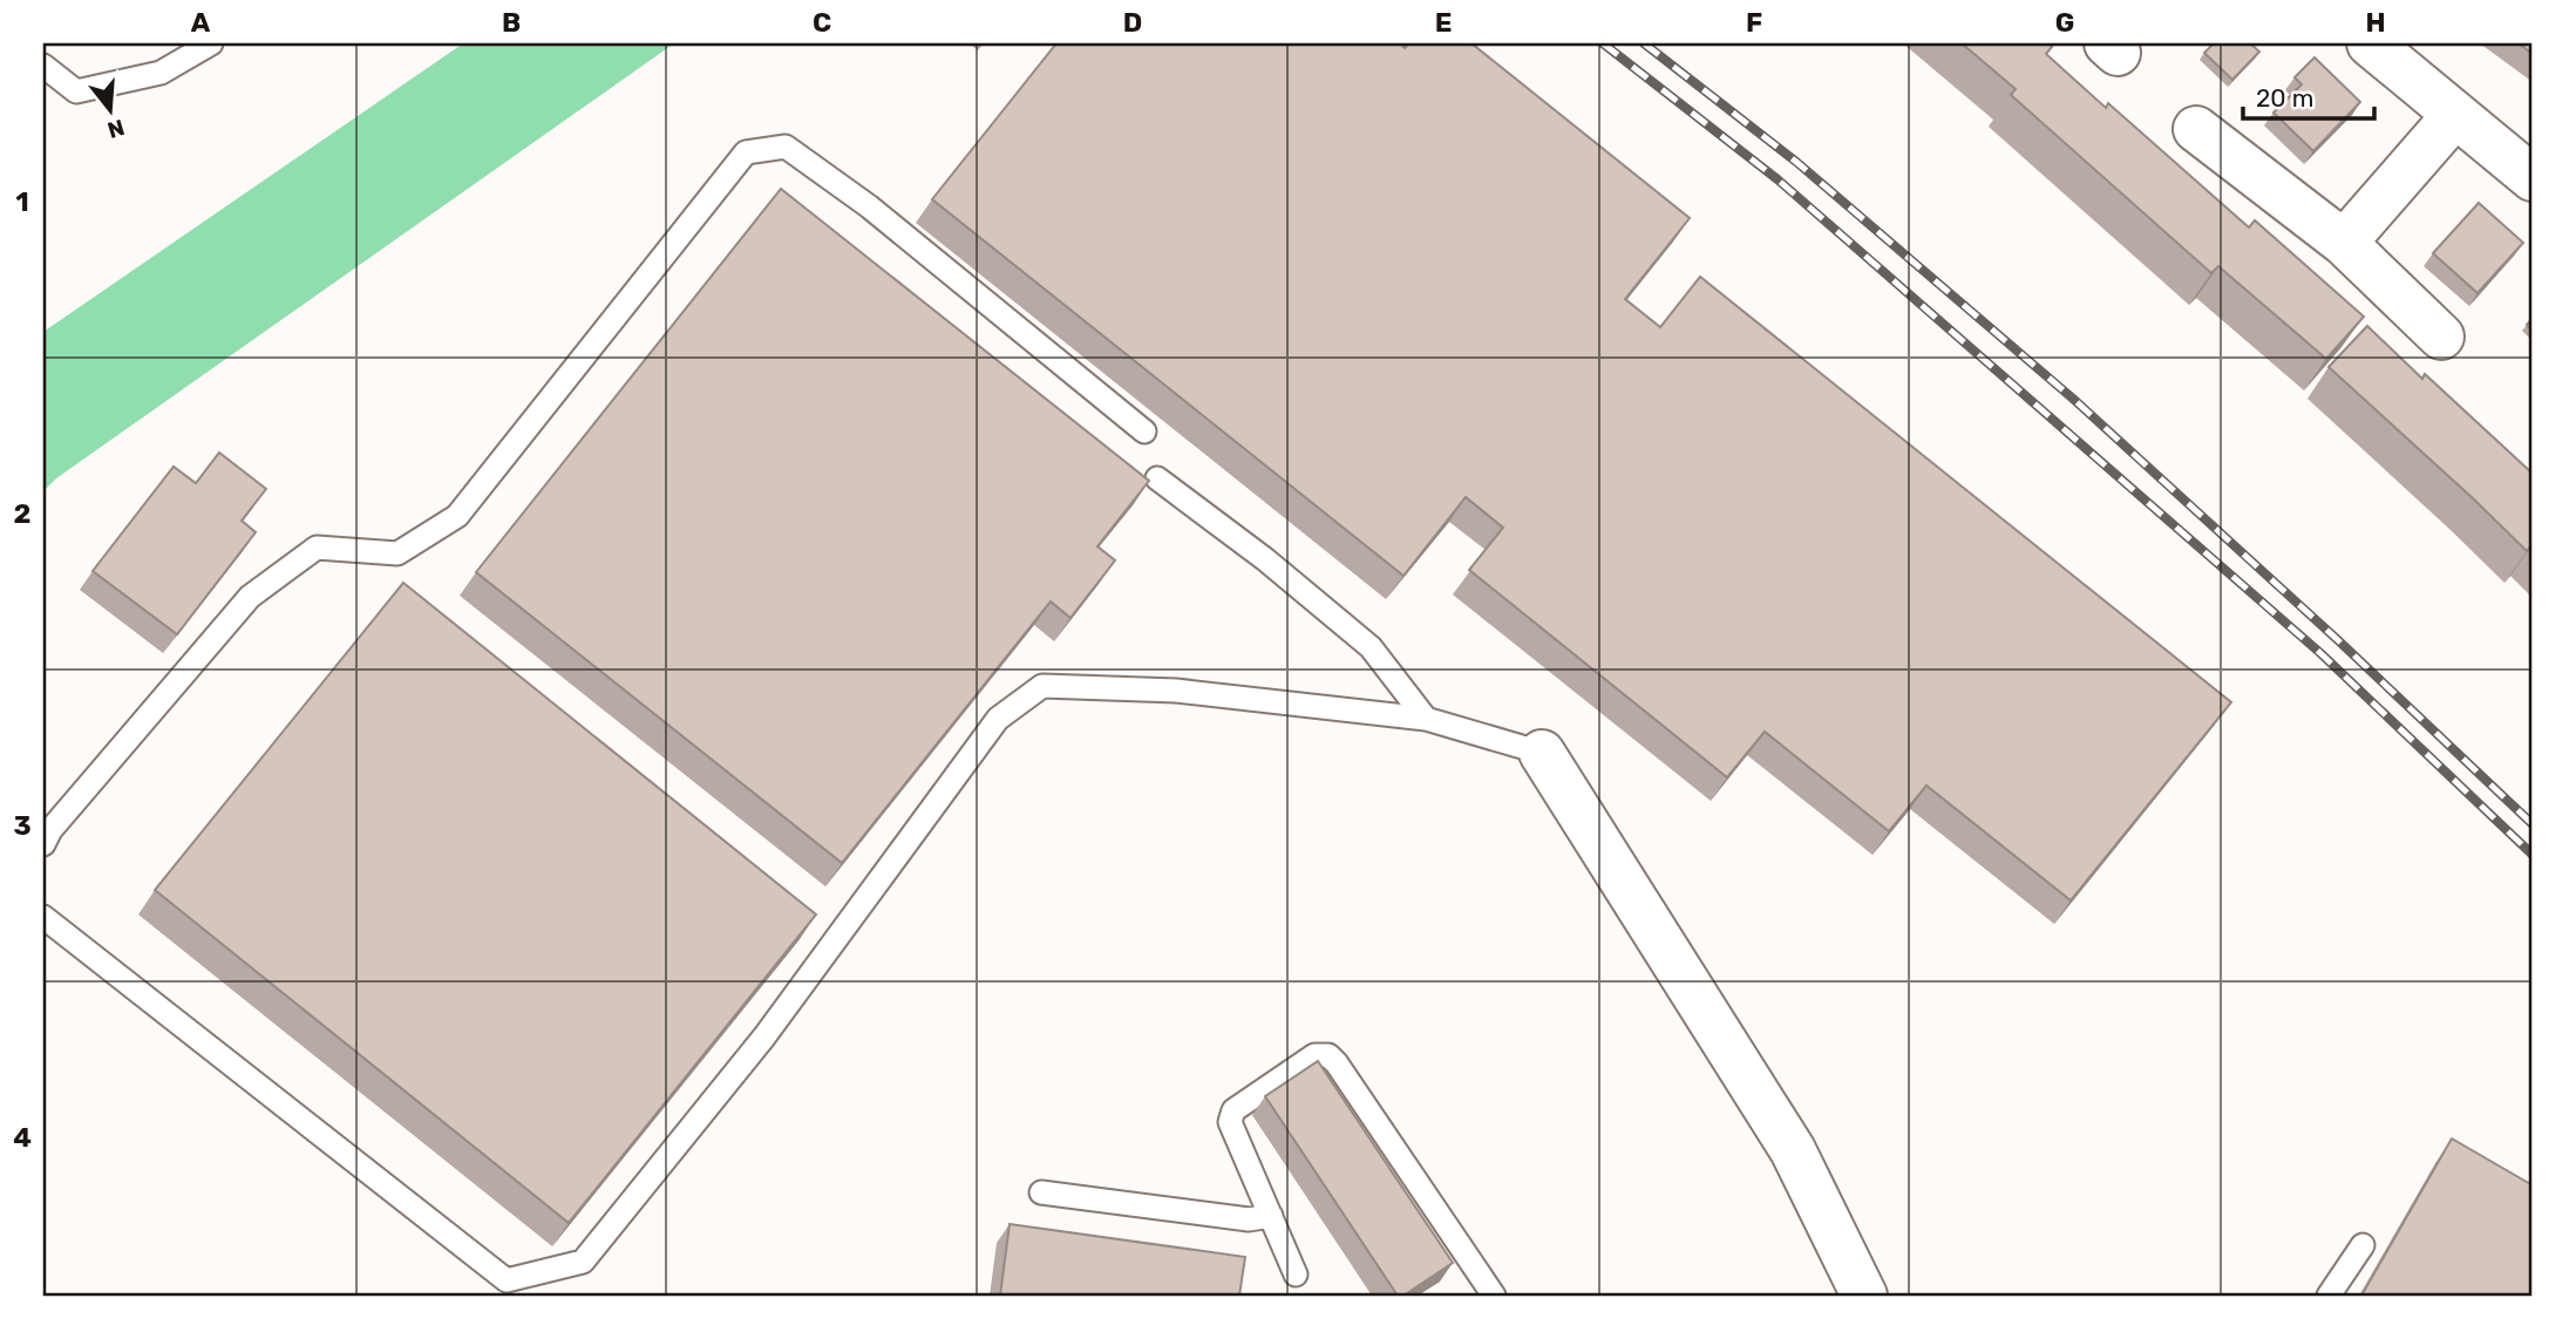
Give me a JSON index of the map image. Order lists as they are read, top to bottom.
{
  "scale_bar": "20 m",
  "north": "bottom",
  "grid": {
    "columns": [
      "A",
      "B",
      "C",
      "D",
      "E",
      "F",
      "G",
      "H"
    ],
    "rows": [
      "1",
      "2",
      "3",
      "4"
    ]
  }
}
